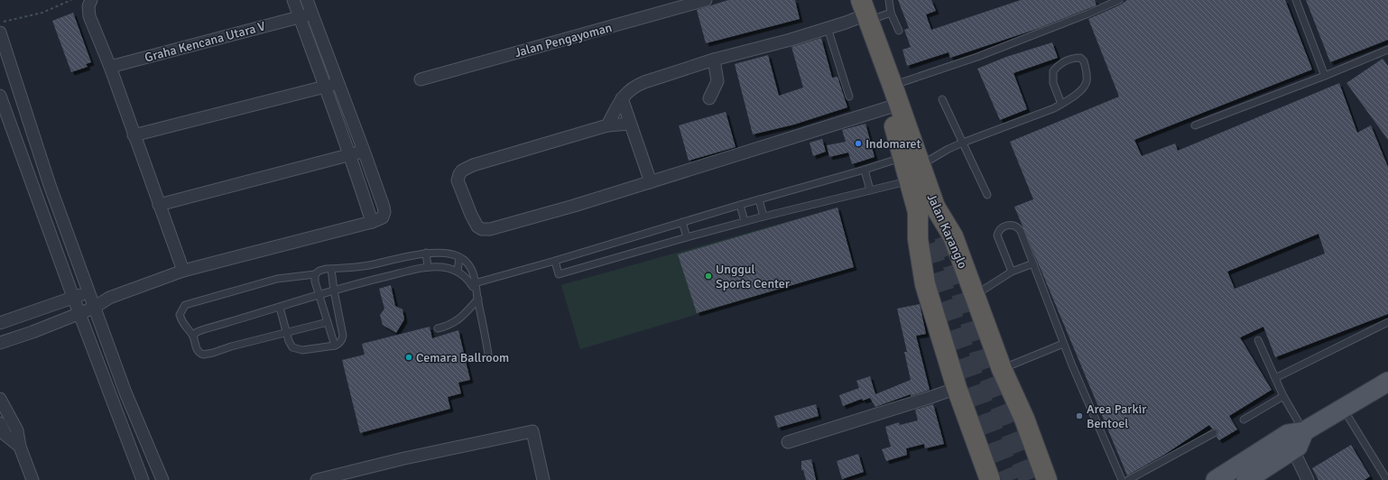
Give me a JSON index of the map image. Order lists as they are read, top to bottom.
{
  "streets": {
    "highway": ["Jalan Karanglo"],
    "street": ["Jalan Pengayoman", "Graha Kencana Utara V"]
  },
  "places": [
    "Indomaret",
    "Unggul Sports Center",
    "Cemara Ballroom",
    "Area Parkir Bentoel"
  ]
}
